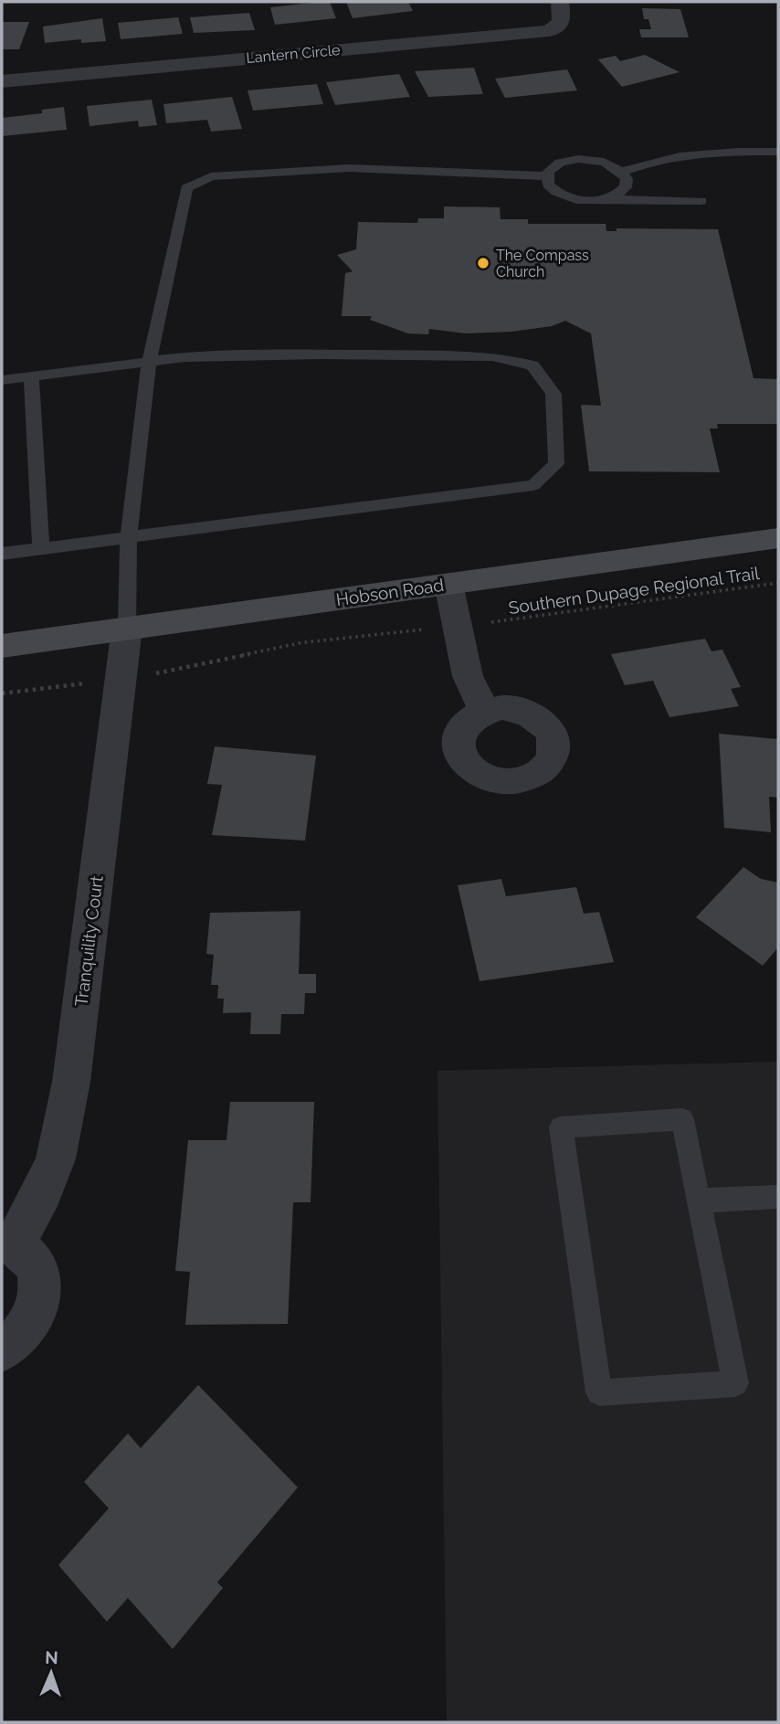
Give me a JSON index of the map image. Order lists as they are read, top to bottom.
{
  "streets": {
    "main road": ["Hobson Road"],
    "street": ["Lantern Circle", "Tranquility Court"],
    "path": ["Southern Dupage Regional Trail"]
  },
  "crossings": [
    ["Hobson Road", "Tranquility Court"]
  ],
  "places": ["The Compass Church"],
  "north": "top"
}
